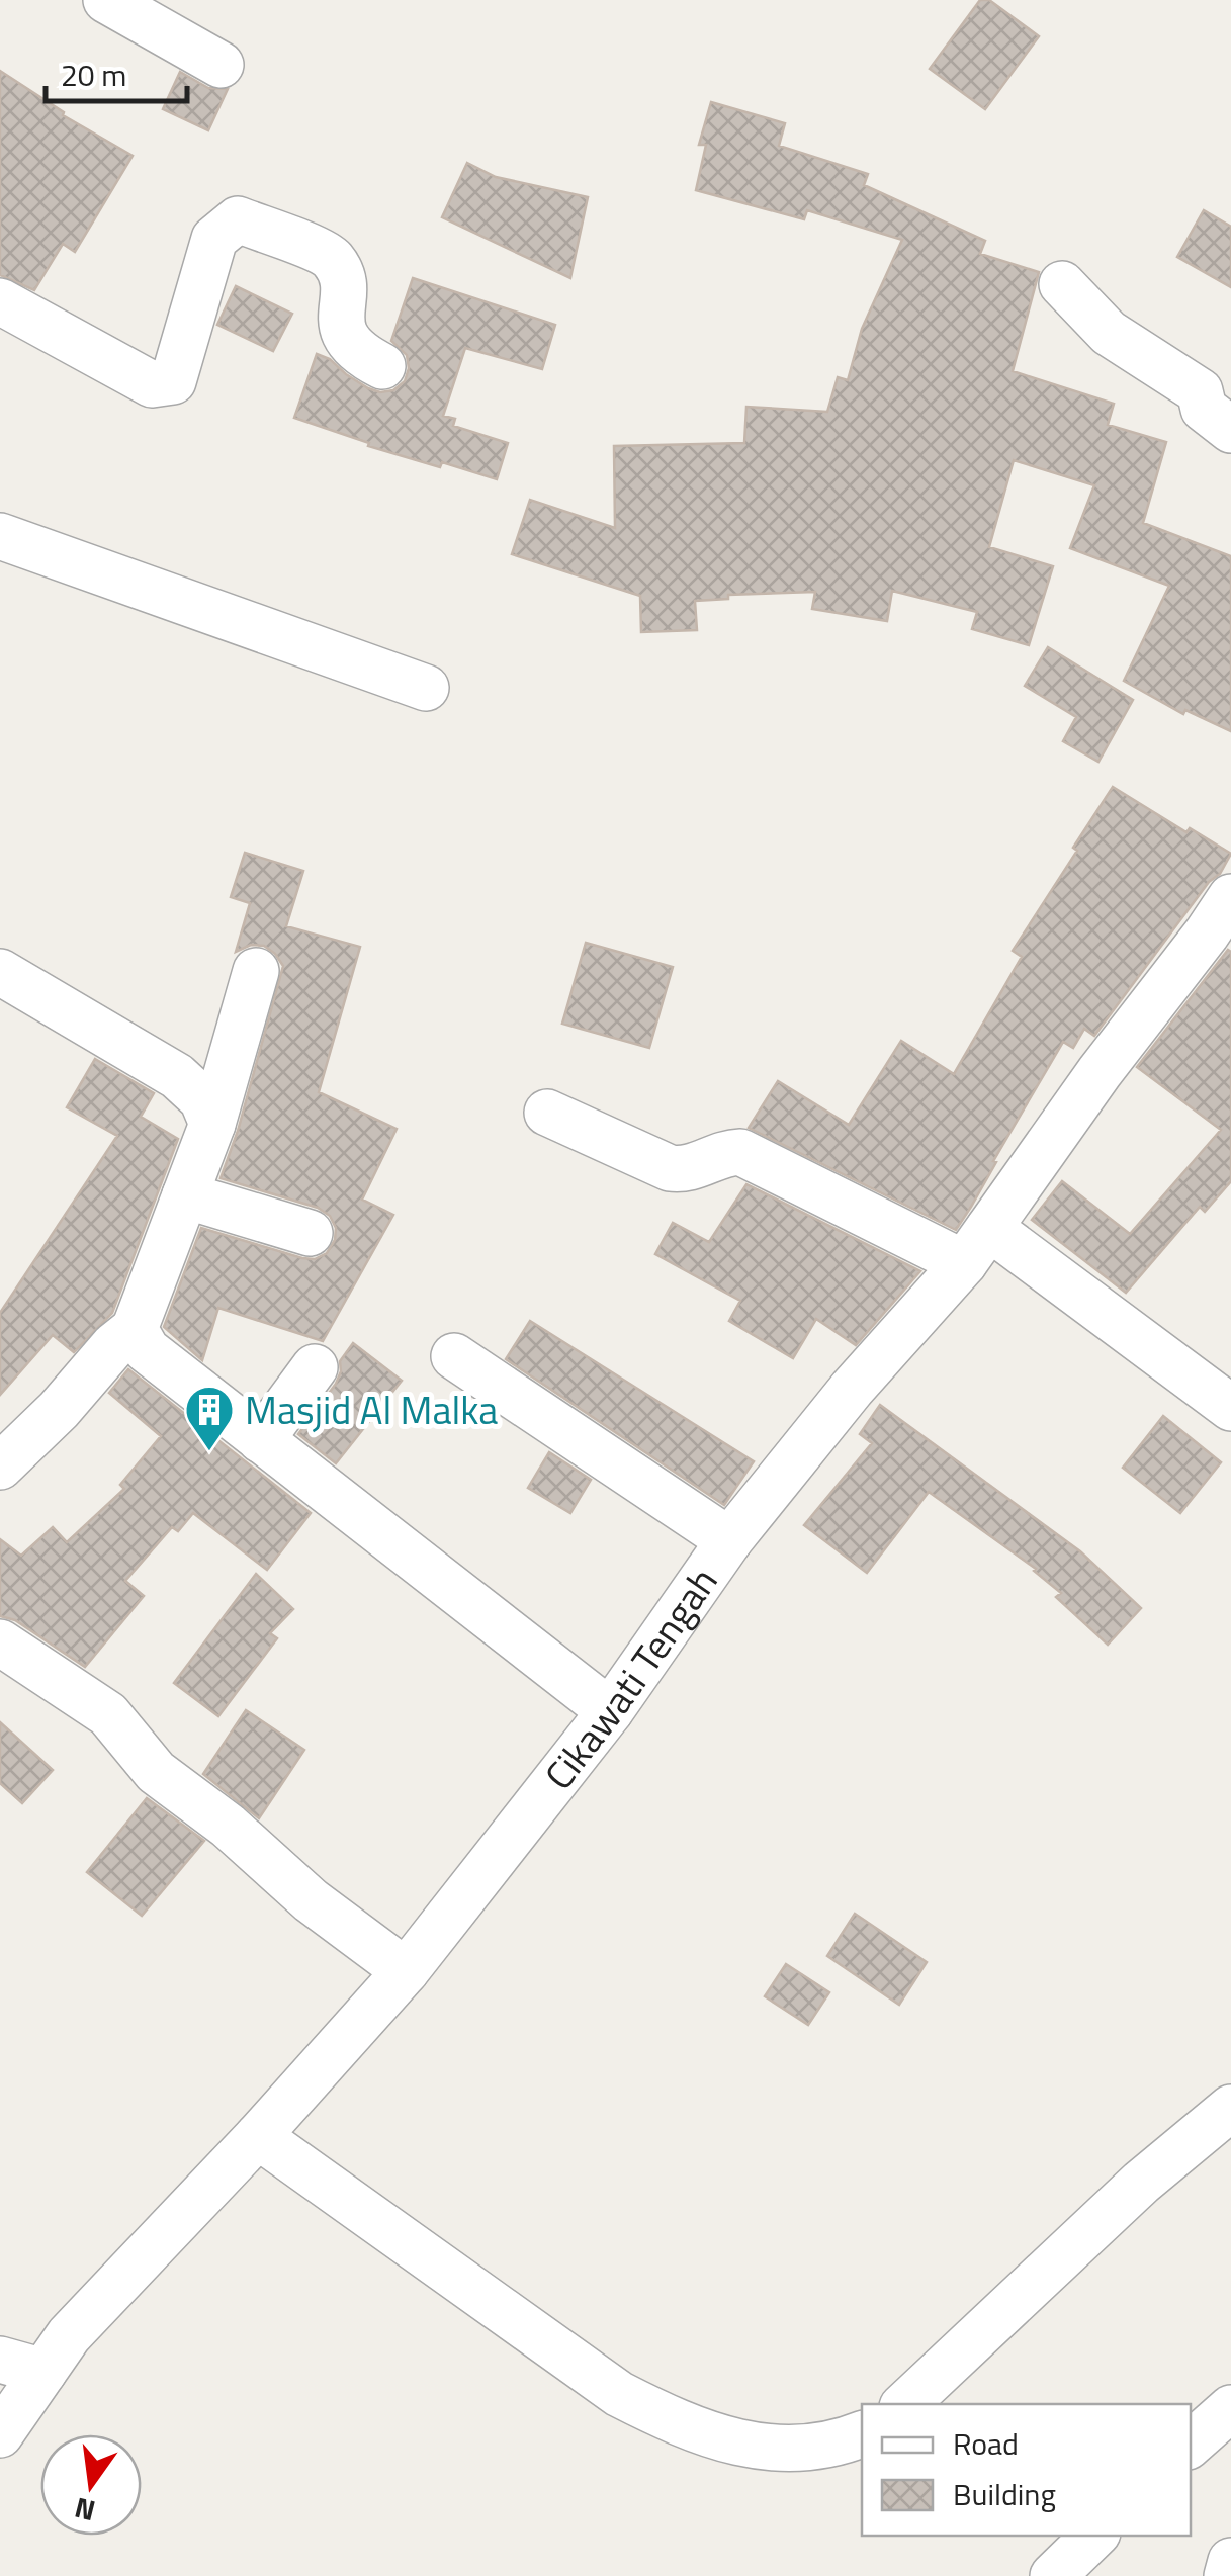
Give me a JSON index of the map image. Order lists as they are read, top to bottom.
{
  "streets": {
    "street": ["Cikawati Tengah"]
  },
  "places": {
    "building": ["Masjid Al Malka"]
  },
  "legend": ["Road", "Building"],
  "scale_bar": "20 m",
  "north": "bottom"
}
